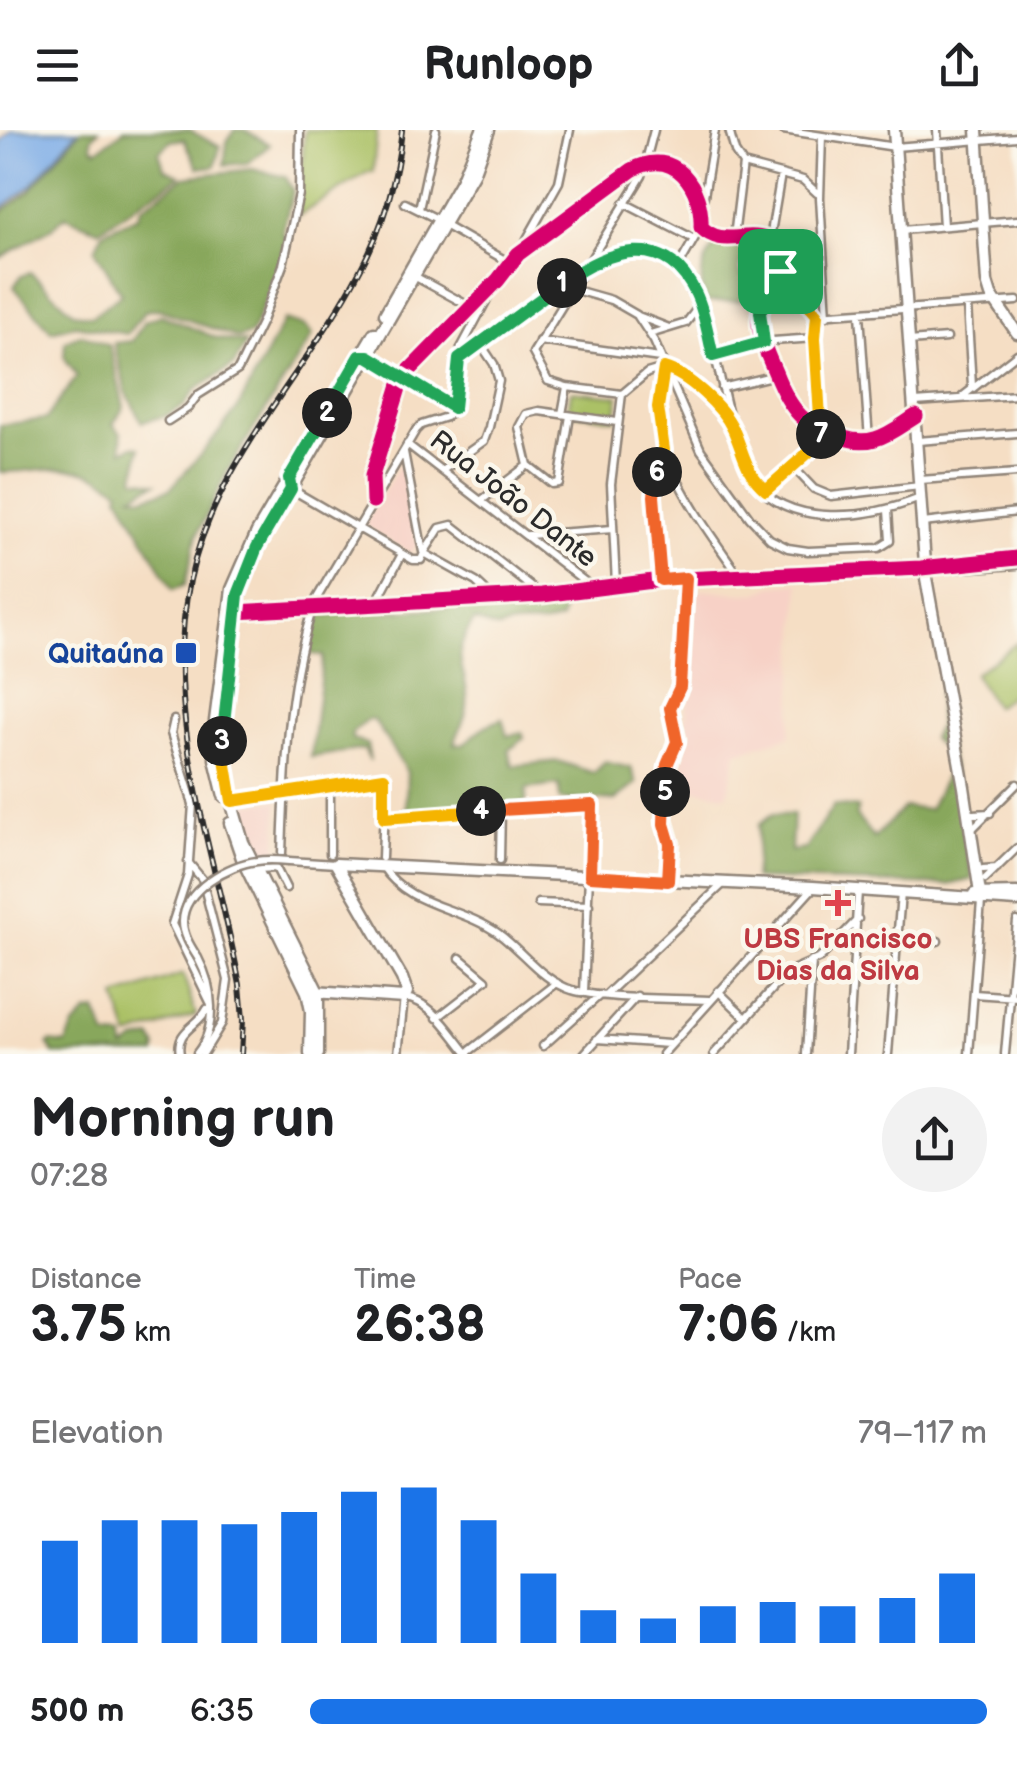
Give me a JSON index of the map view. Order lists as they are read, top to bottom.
{
  "streets": {
    "street": ["Rua João Dante"]
  },
  "places": {
    "transit": ["Quitaúna"],
    "health": ["UBS Francisco Dias da Silva"]
  },
  "page": {
    "header": "Runloop",
    "pins": [
      "1",
      "2",
      "7",
      "6",
      "3",
      "5",
      "4"
    ],
    "heading": ["Morning run", "07:28"],
    "stats": [
      ["Distance", "3.75 km"],
      ["Time", "26:38"],
      ["Pace", "7:06 /km"]
    ],
    "chart": ["Elevation", "79–117 m"],
    "list": [
      {
        "name": "500 m",
        "note": "6:35"
      }
    ]
  }
}
